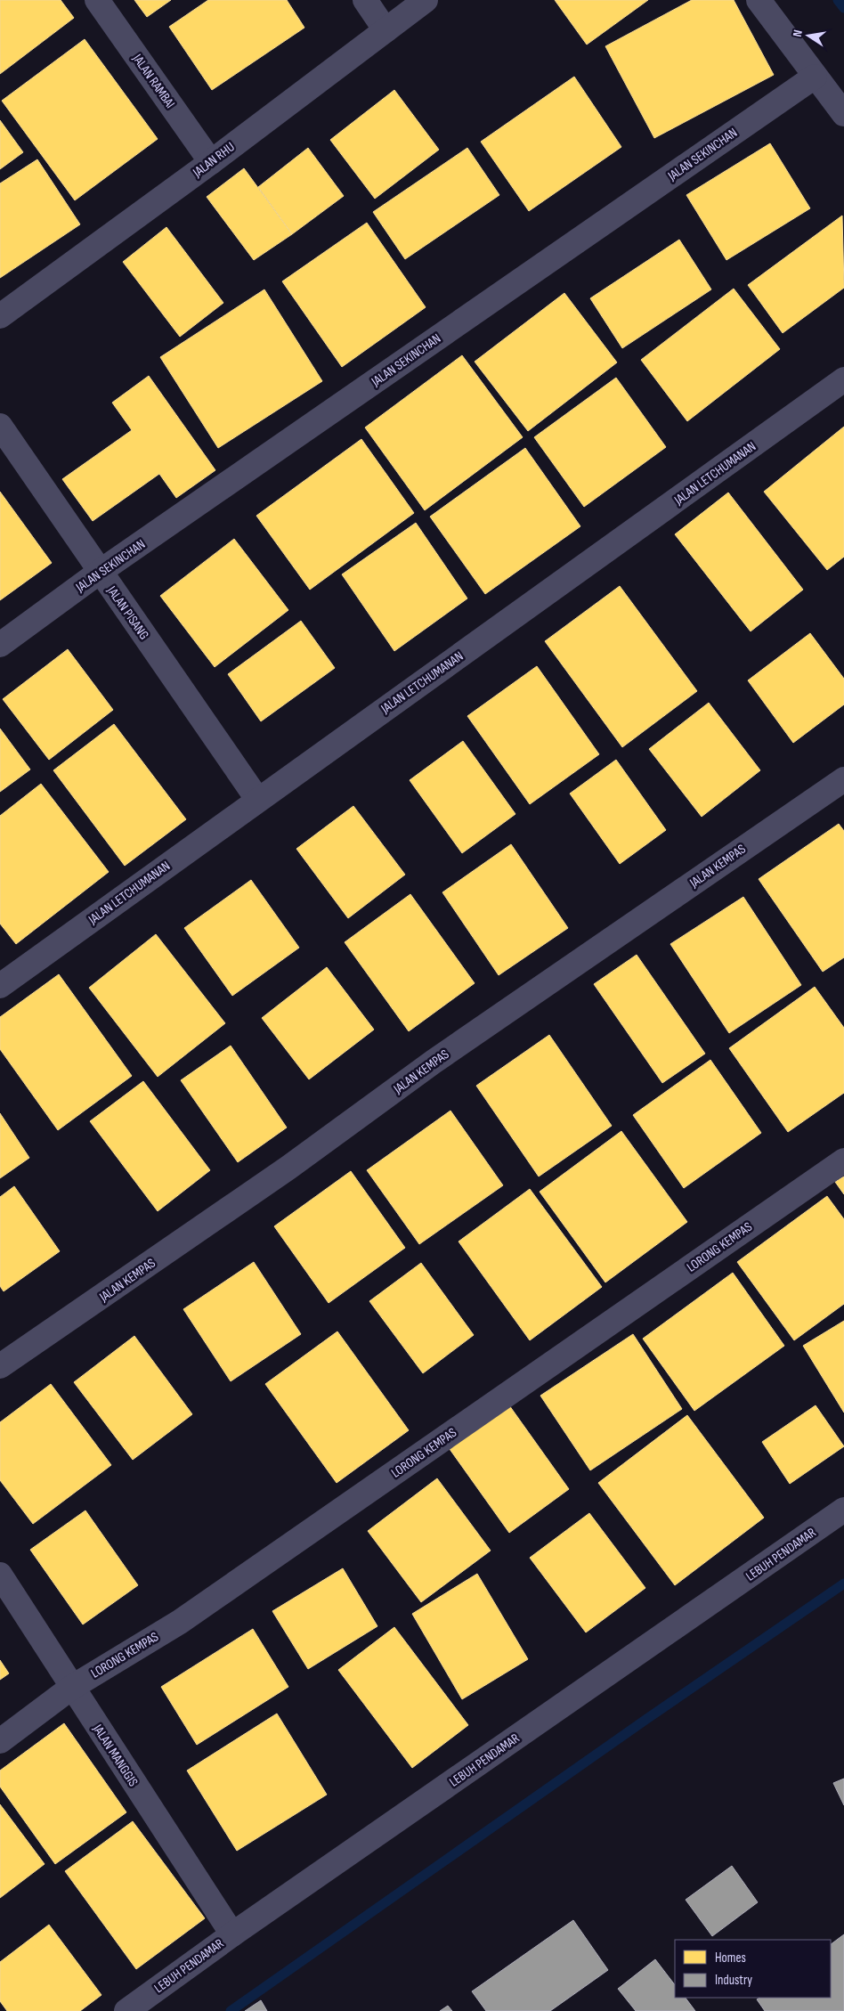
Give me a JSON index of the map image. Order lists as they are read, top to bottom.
{
  "streets": {
    "street": [
      "JALAN RAMBAI",
      "JALAN SEKINCHAN",
      "JALAN RHU",
      "JALAN LETCHUMANAN",
      "JALAN PISANG",
      "JALAN KEMPAS",
      "LORONG KEMPAS",
      "LEBUH PENDAMAR",
      "JALAN MANGGIS"
    ]
  },
  "crossings": [
    ["JALAN RAMBAI", "JALAN RHU"],
    ["JALAN SEKINCHAN", "JALAN PISANG"],
    ["JALAN LETCHUMANAN", "JALAN PISANG"],
    ["LORONG KEMPAS", "JALAN MANGGIS"],
    ["LEBUH PENDAMAR", "JALAN MANGGIS"]
  ],
  "legend": ["Homes", "Industry"],
  "north": "left"
}
